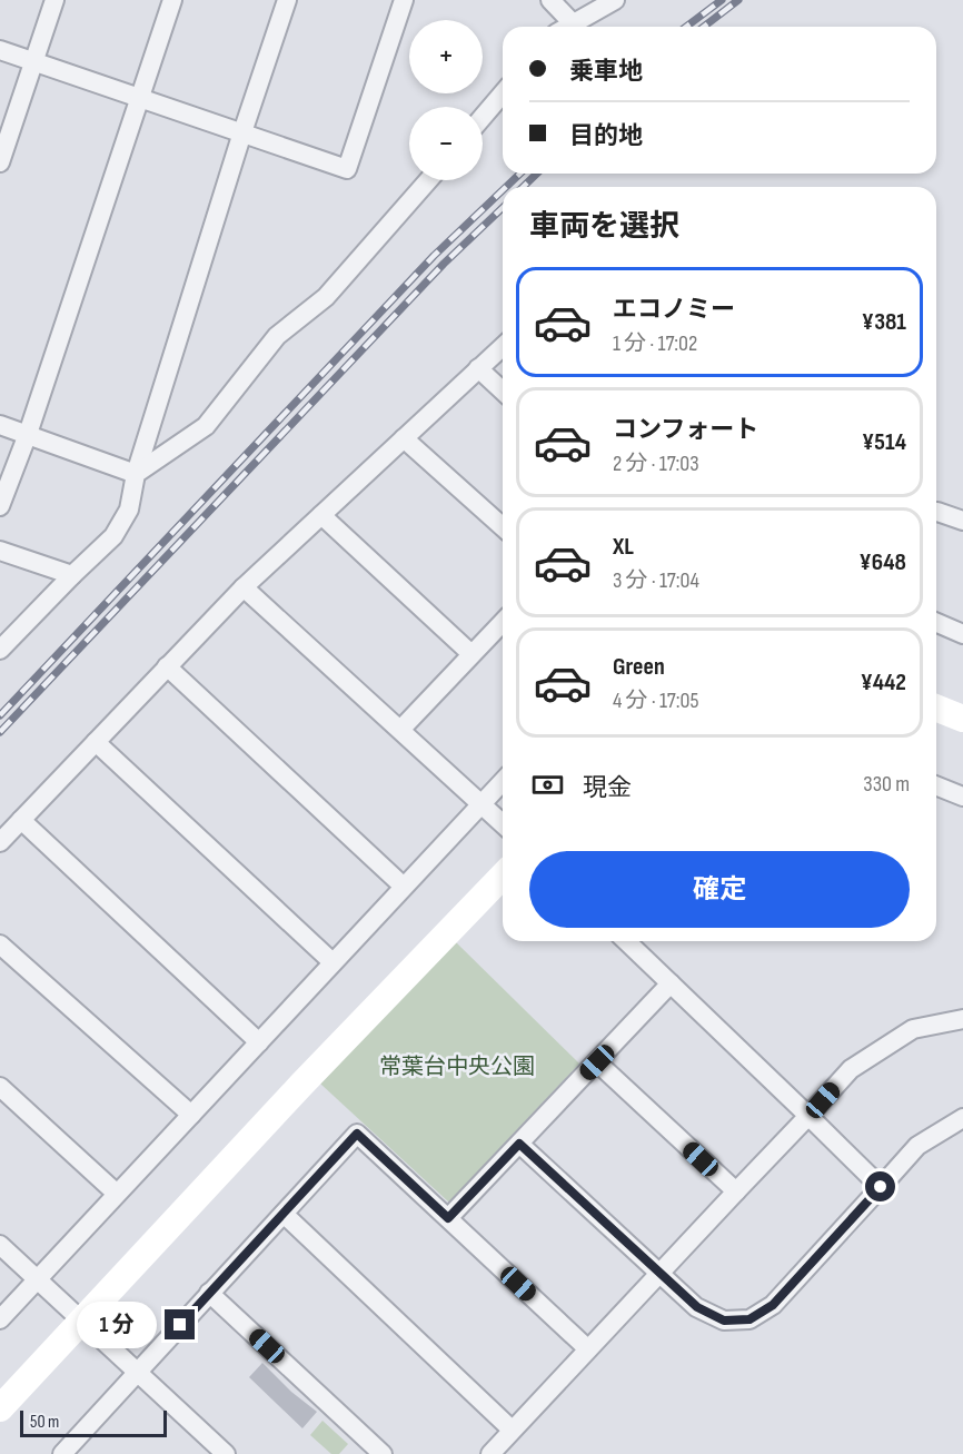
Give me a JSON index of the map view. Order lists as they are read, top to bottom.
{
  "parks": ["常葉台中央公園"],
  "scale_bar": "50 m",
  "page": {
    "map_buttons": ["+", "−"],
    "banner": ["乗車地", "目的地"],
    "heading": "車両を選択",
    "list": [
      {
        "name": "エコノミー",
        "note": "1 分 · 17:02",
        "value": "¥381"
      },
      {
        "name": "コンフォート",
        "note": "2 分 · 17:03",
        "value": "¥514"
      },
      {
        "name": "XL",
        "note": "3 分 · 17:04",
        "value": "¥648"
      },
      {
        "name": "Green",
        "note": "4 分 · 17:05",
        "value": "¥442"
      }
    ],
    "pay": ["現金", "330 m"],
    "buttons": "確定",
    "bubble": "1 分",
    "scale": "50 m"
  }
}
